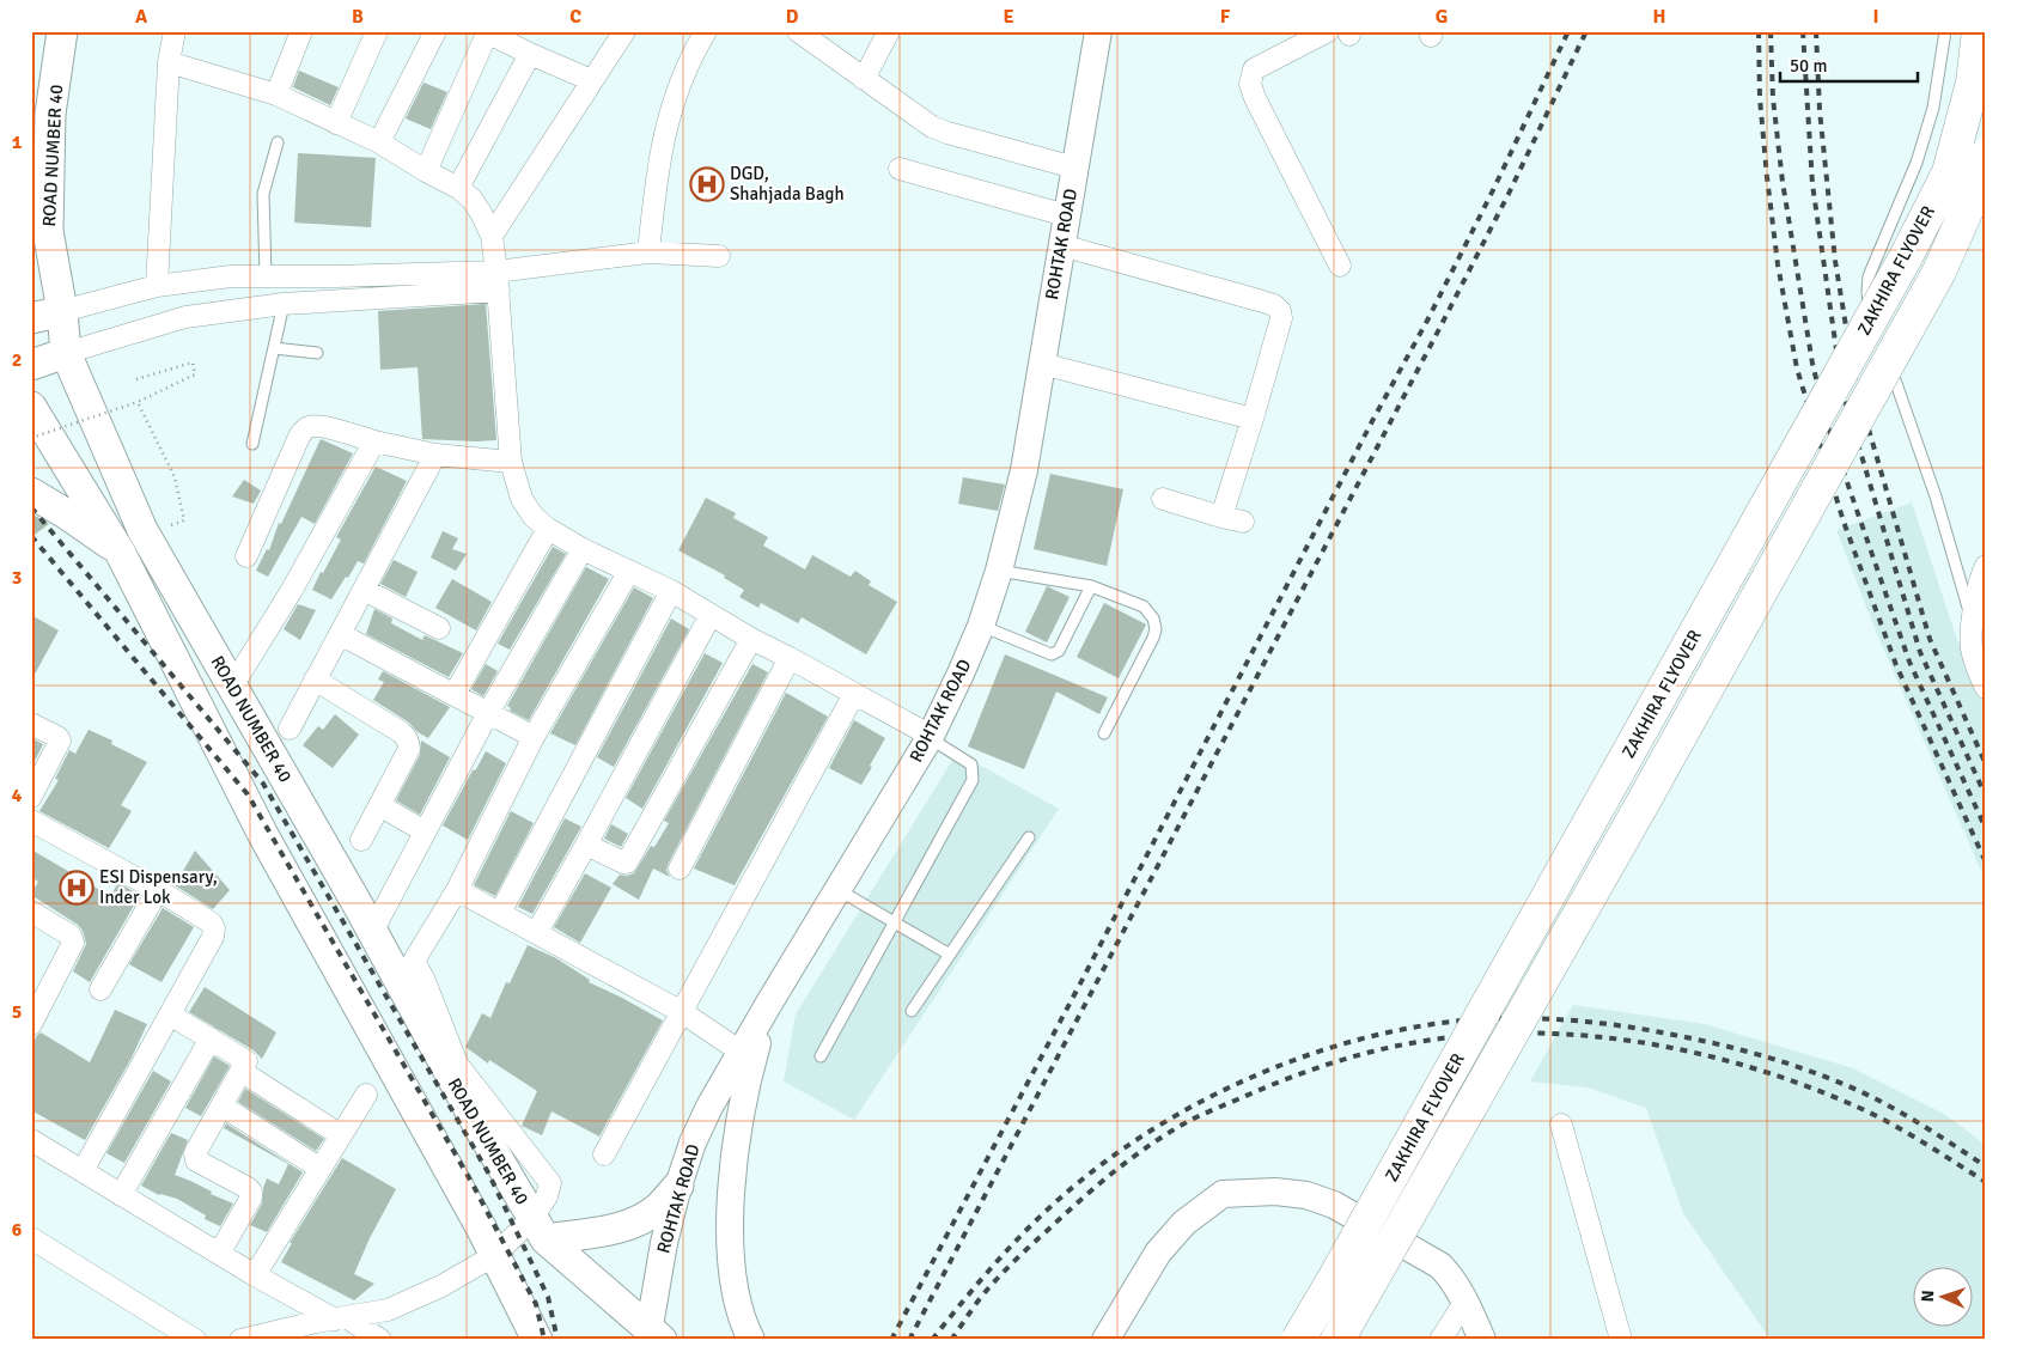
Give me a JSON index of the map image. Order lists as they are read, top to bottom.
{
  "streets": {
    "main road": ["ROAD NUMBER 40", "ZAKHIRA FLYOVER"],
    "street": ["ROHTAK ROAD"]
  },
  "crossings": [
    ["ROAD NUMBER 40", "ROHTAK ROAD"]
  ],
  "places": {
    "hospital": ["DGD, Shahjada Bagh", "ESI Dispensary, Inder Lok"]
  },
  "scale_bar": "50 m",
  "north": "left",
  "grid": {
    "columns": [
      "A",
      "B",
      "C",
      "D",
      "E",
      "F",
      "G",
      "H",
      "I"
    ],
    "rows": [
      "1",
      "2",
      "3",
      "4",
      "5",
      "6"
    ]
  }
}
